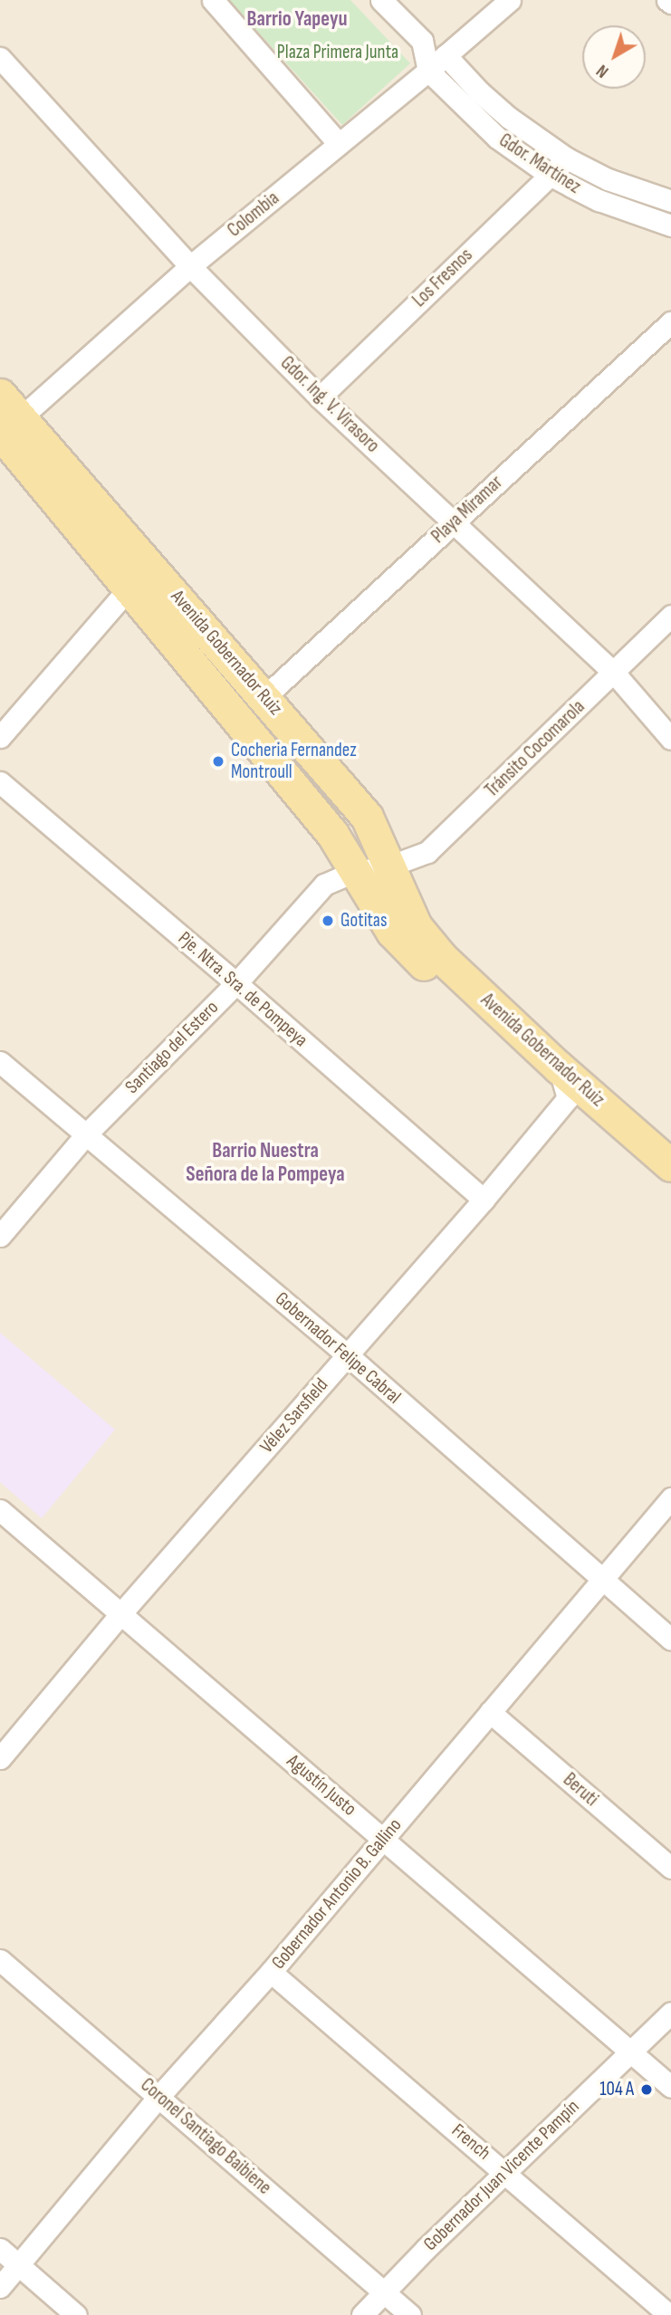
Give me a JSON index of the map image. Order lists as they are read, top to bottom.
{
  "streets": {
    "main road": ["Avenida Gobernador Ruiz"],
    "street": [
      "Gdor. Martínez",
      "Colombia",
      "Los Fresnos",
      "Gdor. Ing. V. Virasoro",
      "Playa Miramar",
      "Tránsito Cocomarola",
      "Pje. Ntra. Sra. de Pompeya",
      "Santiago del Estero",
      "Gobernador Felipe Cabral",
      "Vélez Sarsfield",
      "Agustín Justo",
      "Beruti",
      "Gobernador Antonio B. Gallino",
      "Coronel Santiago Baibiene",
      "French",
      "Gobernador Juan Vicente Pampín"
    ]
  },
  "crossings": [
    ["Gdor. Martínez", "Colombia"],
    ["Gdor. Martínez", "Los Fresnos"],
    ["Colombia", "Gdor. Ing. V. Virasoro"],
    ["Colombia", "Avenida Gobernador Ruiz"],
    ["Los Fresnos", "Gdor. Ing. V. Virasoro"],
    ["Gdor. Ing. V. Virasoro", "Playa Miramar"],
    ["Gdor. Ing. V. Virasoro", "Tránsito Cocomarola"],
    ["Playa Miramar", "Avenida Gobernador Ruiz"],
    ["Avenida Gobernador Ruiz", "Tránsito Cocomarola"],
    ["Avenida Gobernador Ruiz", "Santiago del Estero"],
    ["Avenida Gobernador Ruiz", "Vélez Sarsfield"],
    ["Tránsito Cocomarola", "Santiago del Estero"],
    ["Pje. Ntra. Sra. de Pompeya", "Santiago del Estero"],
    ["Pje. Ntra. Sra. de Pompeya", "Vélez Sarsfield"],
    ["Santiago del Estero", "Gobernador Felipe Cabral"],
    ["Gobernador Felipe Cabral", "Vélez Sarsfield"],
    ["Gobernador Felipe Cabral", "Gobernador Antonio B. Gallino"],
    ["Vélez Sarsfield", "Agustín Justo"],
    ["Agustín Justo", "Gobernador Antonio B. Gallino"],
    ["Agustín Justo", "Gobernador Juan Vicente Pampín"],
    ["Beruti", "Gobernador Antonio B. Gallino"],
    ["Gobernador Antonio B. Gallino", "Coronel Santiago Baibiene"],
    ["Gobernador Antonio B. Gallino", "French"],
    ["Coronel Santiago Baibiene", "Gobernador Juan Vicente Pampín"],
    ["French", "Gobernador Juan Vicente Pampín"]
  ],
  "districts": ["Barrio Yapeyu", "Barrio Nuestra Señora de la Pompeya"],
  "parks": ["Plaza Primera Junta"],
  "places": ["Cocheria Fernandez Montroull", "Gotitas", "104 A"],
  "north": "bottom left"
}
